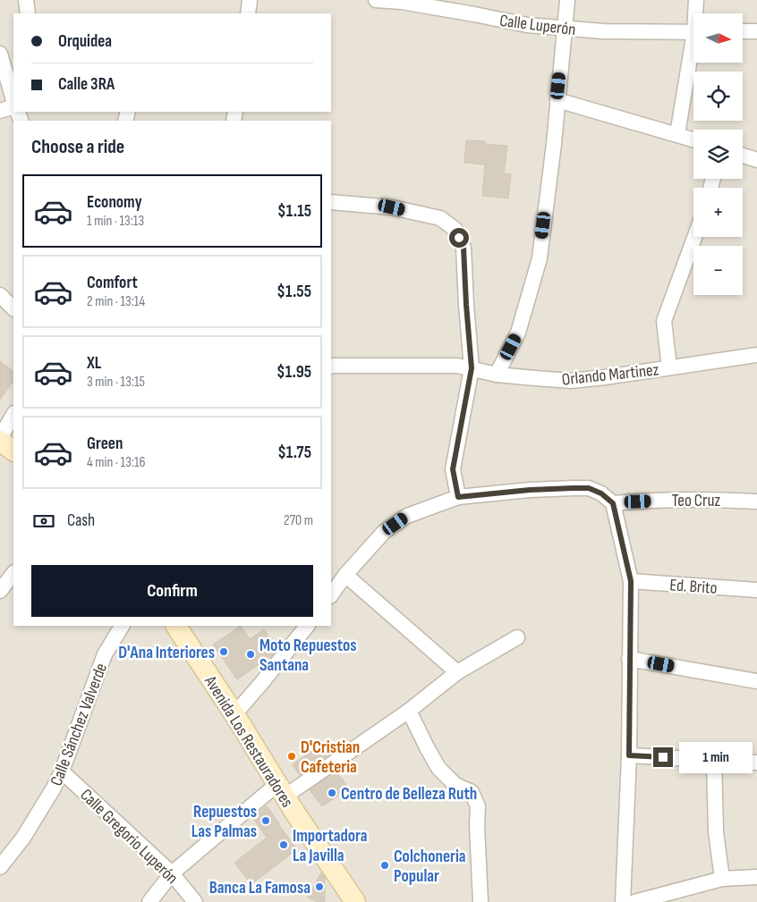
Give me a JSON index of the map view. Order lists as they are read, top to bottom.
{
  "streets": {
    "street": [
      "Calle Luperón",
      "Orlando Martinez",
      "Teo Cruz",
      "Ed. Brito",
      "Calle Sánchez Valverde",
      "Avenida Los Restauradores",
      "Calle Gregorio Luperón"
    ]
  },
  "crossings": [
    ["Calle Sánchez Valverde", "Calle Gregorio Luperón"]
  ],
  "places": [
    "D'Ana Interiores",
    "Moto Repuestos Santana",
    "D'Cristian Cafeteria",
    "Centro de Belleza Ruth",
    "Repuestos Las Palmas",
    "Importadora La Javilla",
    "Colchoneria Popular",
    "Banca La Famosa"
  ],
  "north": "right",
  "page": {
    "map_buttons": ["+", "−"],
    "banner": ["Orquidea", "Calle 3RA"],
    "heading": "Choose a ride",
    "list": [
      {
        "name": "Economy",
        "note": "1 min · 13:13",
        "value": "$1.15"
      },
      {
        "name": "Comfort",
        "note": "2 min · 13:14",
        "value": "$1.55"
      },
      {
        "name": "XL",
        "note": "3 min · 13:15",
        "value": "$1.95"
      },
      {
        "name": "Green",
        "note": "4 min · 13:16",
        "value": "$1.75"
      }
    ],
    "pay": ["Cash", "270 m"],
    "buttons": "Confirm",
    "bubble": "1 min"
  }
}
